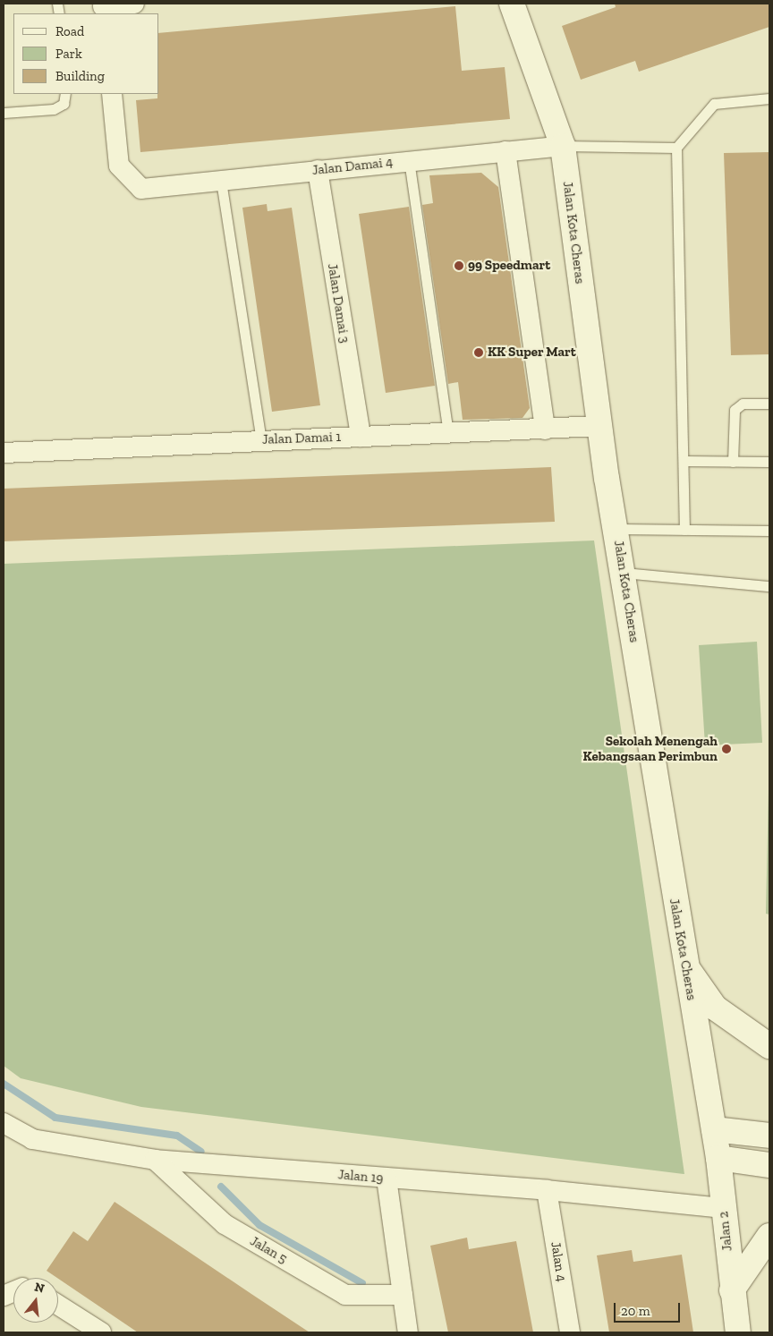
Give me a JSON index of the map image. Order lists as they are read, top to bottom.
{
  "streets": {
    "street": [
      "Jalan Damai 4",
      "Jalan Kota Cheras",
      "Jalan Damai 3",
      "Jalan Damai 1",
      "Jalan 19",
      "Jalan 2",
      "Jalan 5",
      "Jalan 4"
    ]
  },
  "crossings": [
    ["Jalan Damai 4", "Jalan Kota Cheras"],
    ["Jalan Damai 4", "Jalan Damai 3"],
    ["Jalan Kota Cheras", "Jalan Damai 1"],
    ["Jalan Kota Cheras", "Jalan 2"],
    ["Jalan Damai 3", "Jalan Damai 1"],
    ["Jalan 19", "Jalan 2"],
    ["Jalan 19", "Jalan 5"],
    ["Jalan 19", "Jalan 4"]
  ],
  "places": ["99 Speedmart", "KK Super Mart", "Sekolah Menengah Kebangsaan Perimbun"],
  "legend": ["Road", "Park", "Building"],
  "scale_bar": "20 m",
  "north": "top"
}
